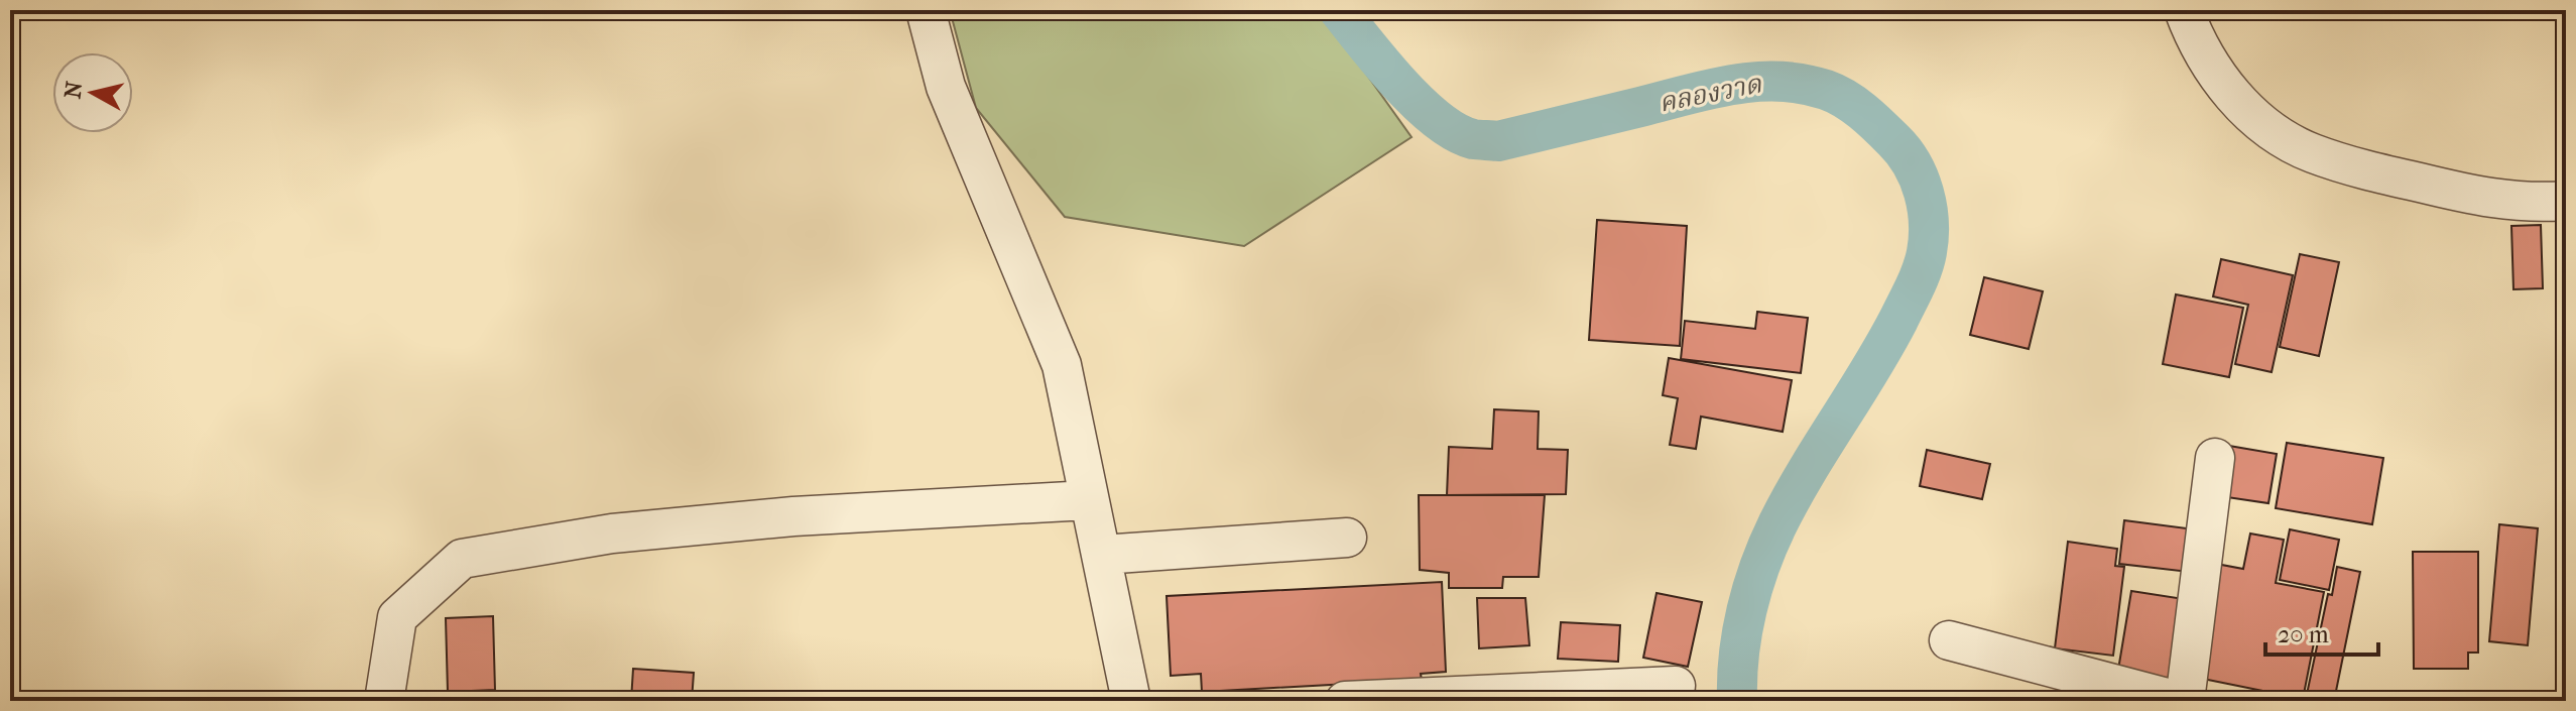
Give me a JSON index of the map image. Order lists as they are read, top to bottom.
{
  "water": ["คลองวาด"],
  "scale_bar": "20 m",
  "north": "left"
}
